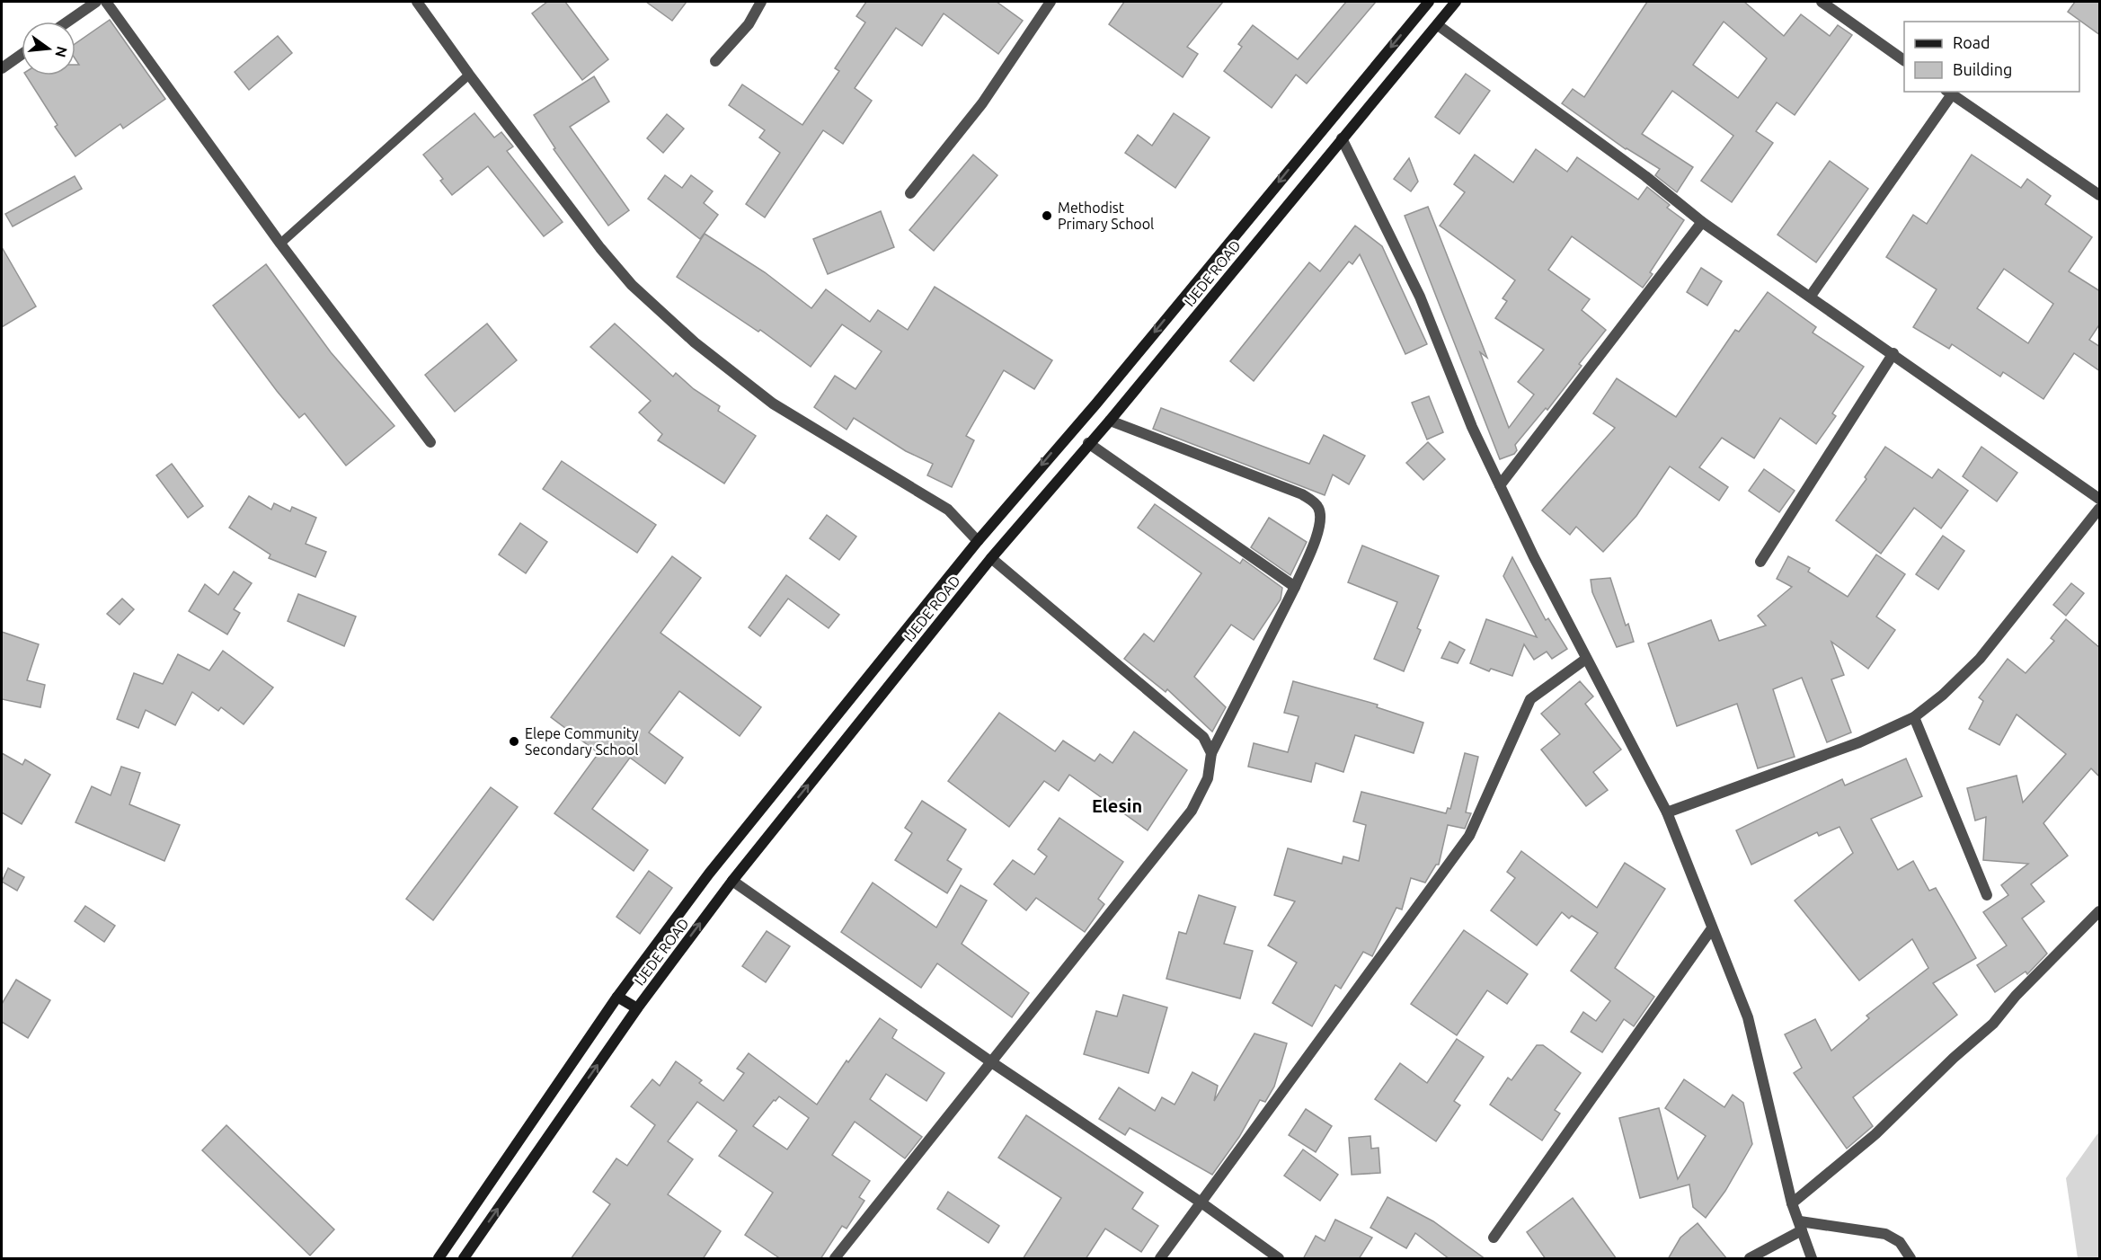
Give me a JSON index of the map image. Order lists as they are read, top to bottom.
{
  "streets": {
    "main road": ["IJEDE ROAD"]
  },
  "districts": ["Elesin"],
  "places": ["Methodist Primary School", "Elepe Community Secondary School"],
  "legend": ["Road", "Building"],
  "north": "right"
}
